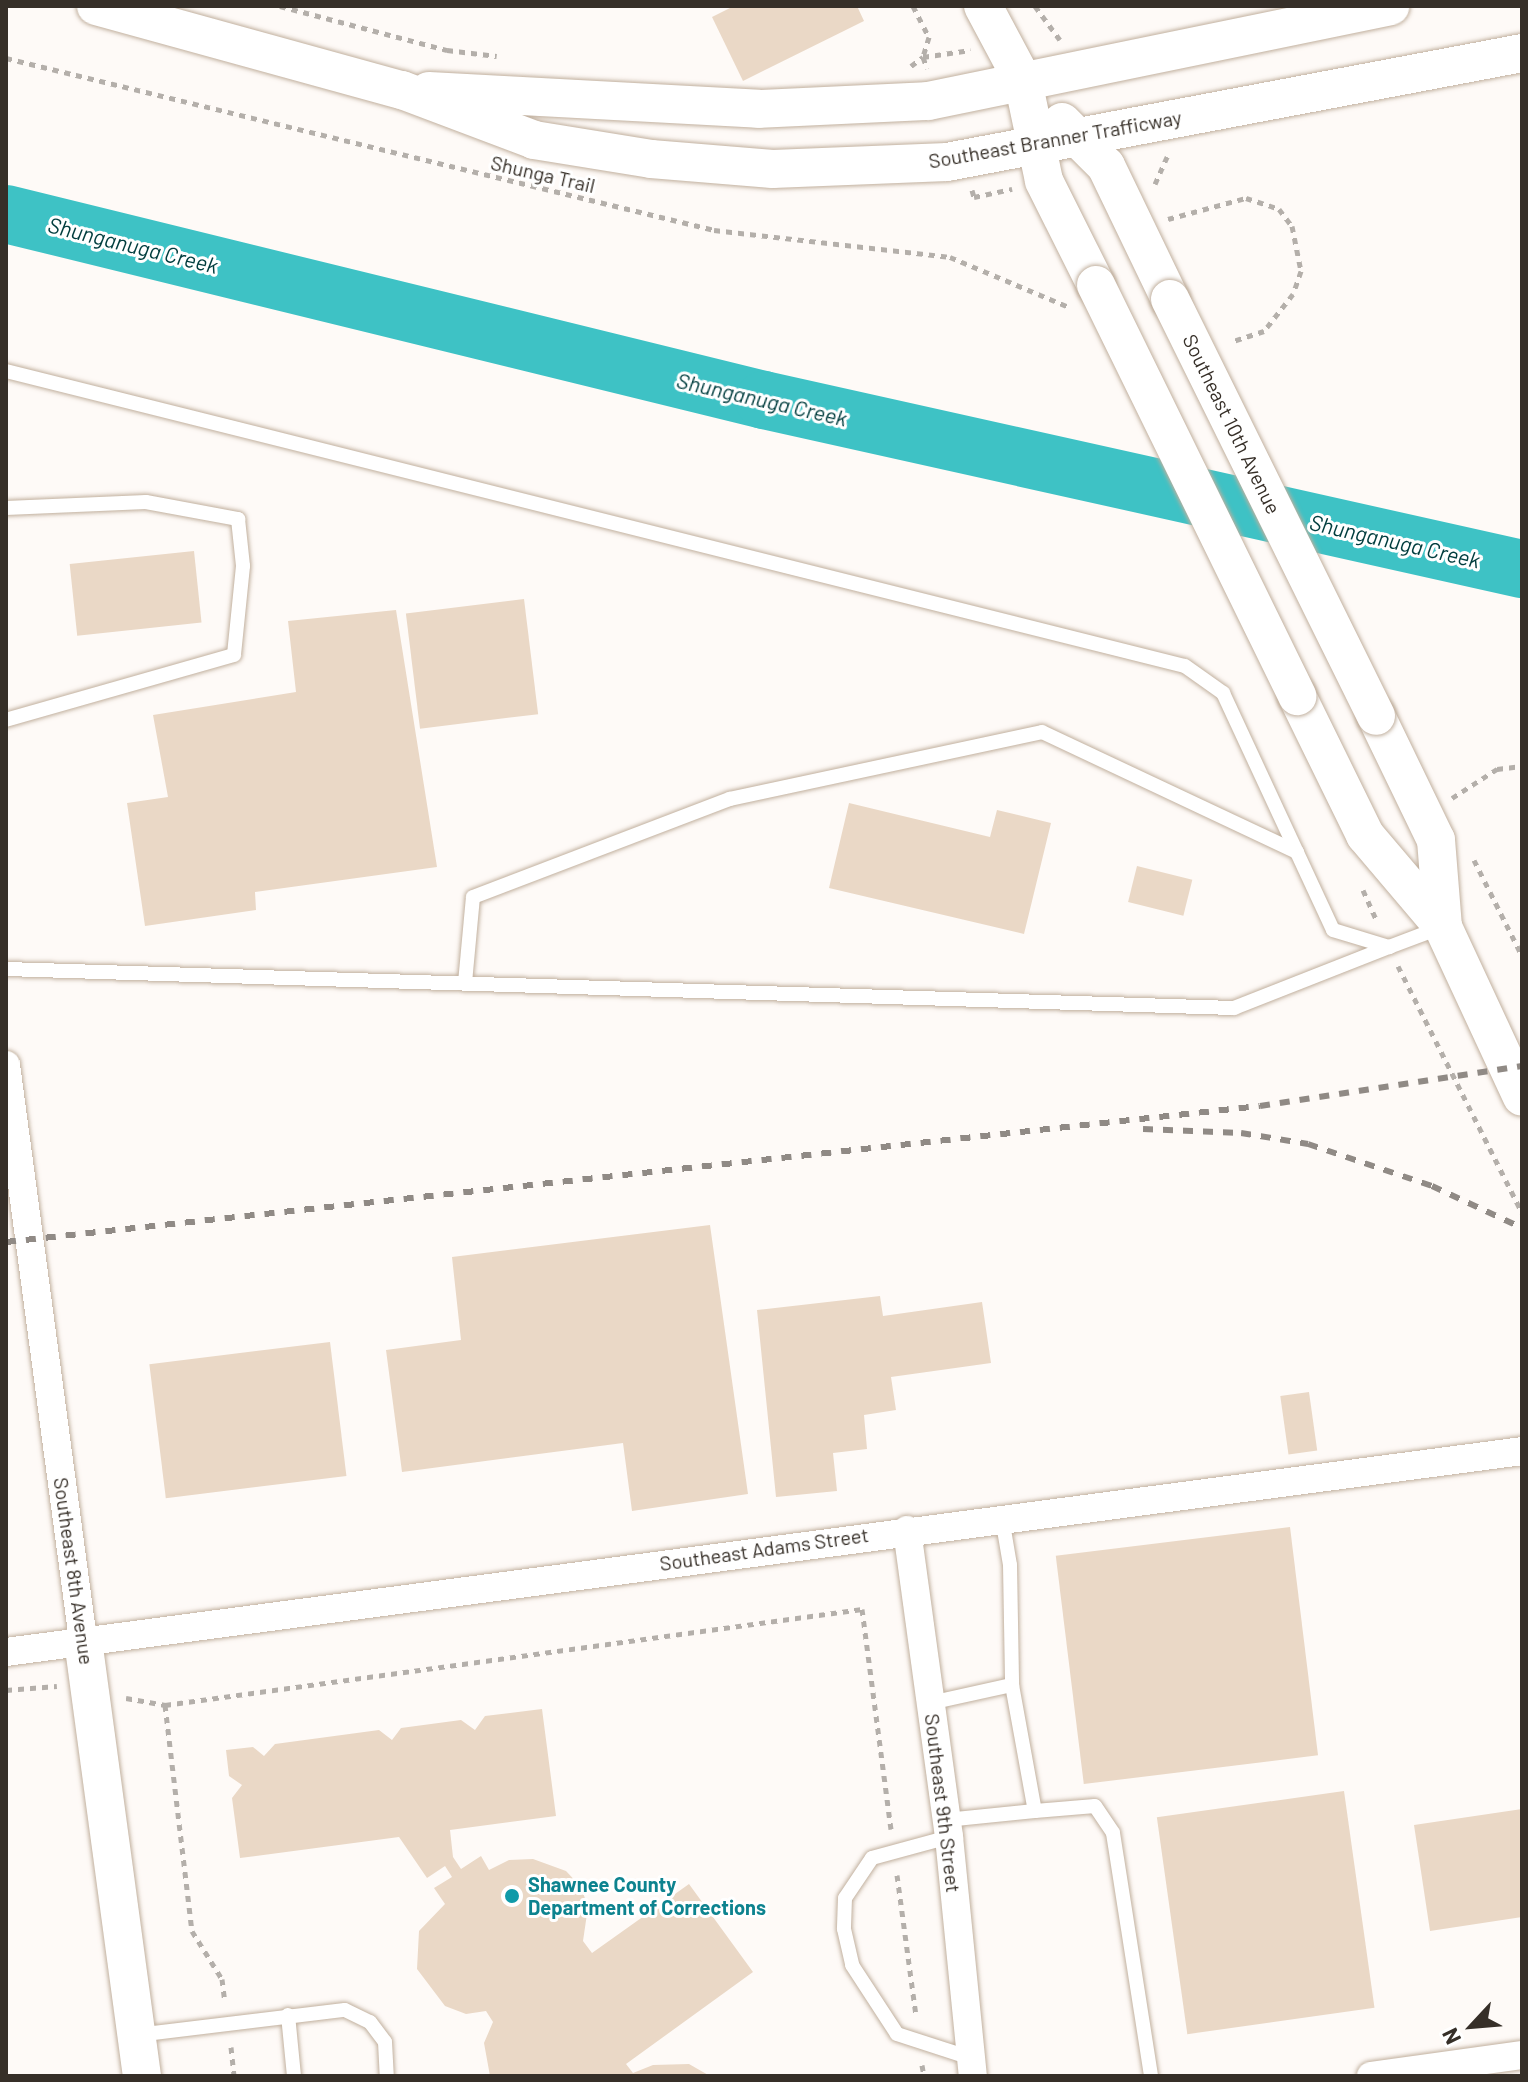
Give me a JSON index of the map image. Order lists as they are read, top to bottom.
{
  "streets": {
    "main road": ["Southeast Branner Trafficway", "Southeast 10th Avenue", "Southeast 8th Avenue"],
    "street": ["Southeast Adams Street", "Southeast 9th Street"],
    "path": ["Shunga Trail"]
  },
  "crossings": [
    ["Southeast Branner Trafficway", "Southeast 10th Avenue"],
    ["Shunga Trail", "Southeast 10th Avenue"],
    ["Southeast Adams Street", "Southeast 8th Avenue"],
    ["Southeast Adams Street", "Southeast 9th Street"]
  ],
  "water": ["Shunganuga Creek"],
  "places": ["Shawnee County Department of Corrections"],
  "north": "bottom left"
}
